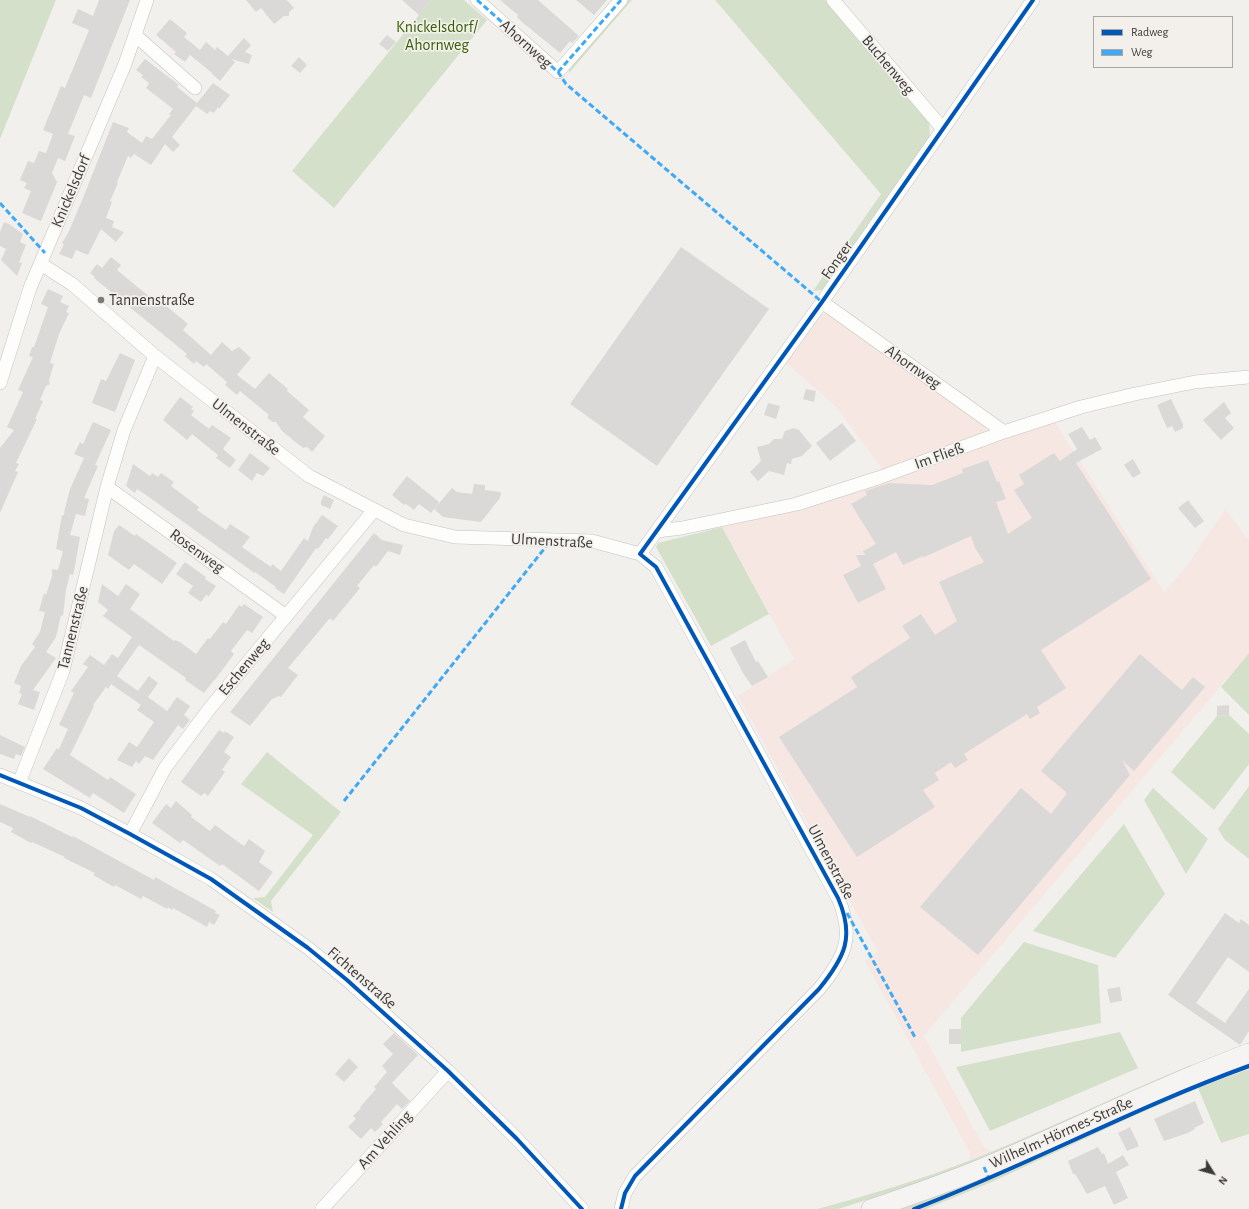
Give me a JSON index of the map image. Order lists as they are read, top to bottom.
{
  "streets": {
    "street": [
      "Ahornweg",
      "Buchenweg",
      "Knickelsdorf",
      "Fonger",
      "Ulmenstraße",
      "Im Fließ",
      "Rosenweg",
      "Tannenstraße",
      "Eschenweg",
      "Fichtenstraße",
      "Wilhelm-Hörmes-Straße",
      "Am Vehling"
    ]
  },
  "crossings": [
    ["Ahornweg", "Fonger"],
    ["Ahornweg", "Im Fließ"],
    ["Buchenweg", "Fonger"],
    ["Knickelsdorf", "Ulmenstraße"],
    ["Fonger", "Im Fließ"],
    ["Ulmenstraße", "Tannenstraße"],
    ["Ulmenstraße", "Eschenweg"],
    ["Rosenweg", "Tannenstraße"],
    ["Rosenweg", "Eschenweg"],
    ["Tannenstraße", "Fichtenstraße"],
    ["Eschenweg", "Fichtenstraße"],
    ["Fichtenstraße", "Am Vehling"]
  ],
  "parks": ["Knickelsdorf/ Ahornweg"],
  "places": ["Tannenstraße"],
  "legend": ["Radweg", "Weg"],
  "north": "bottom right"
}
